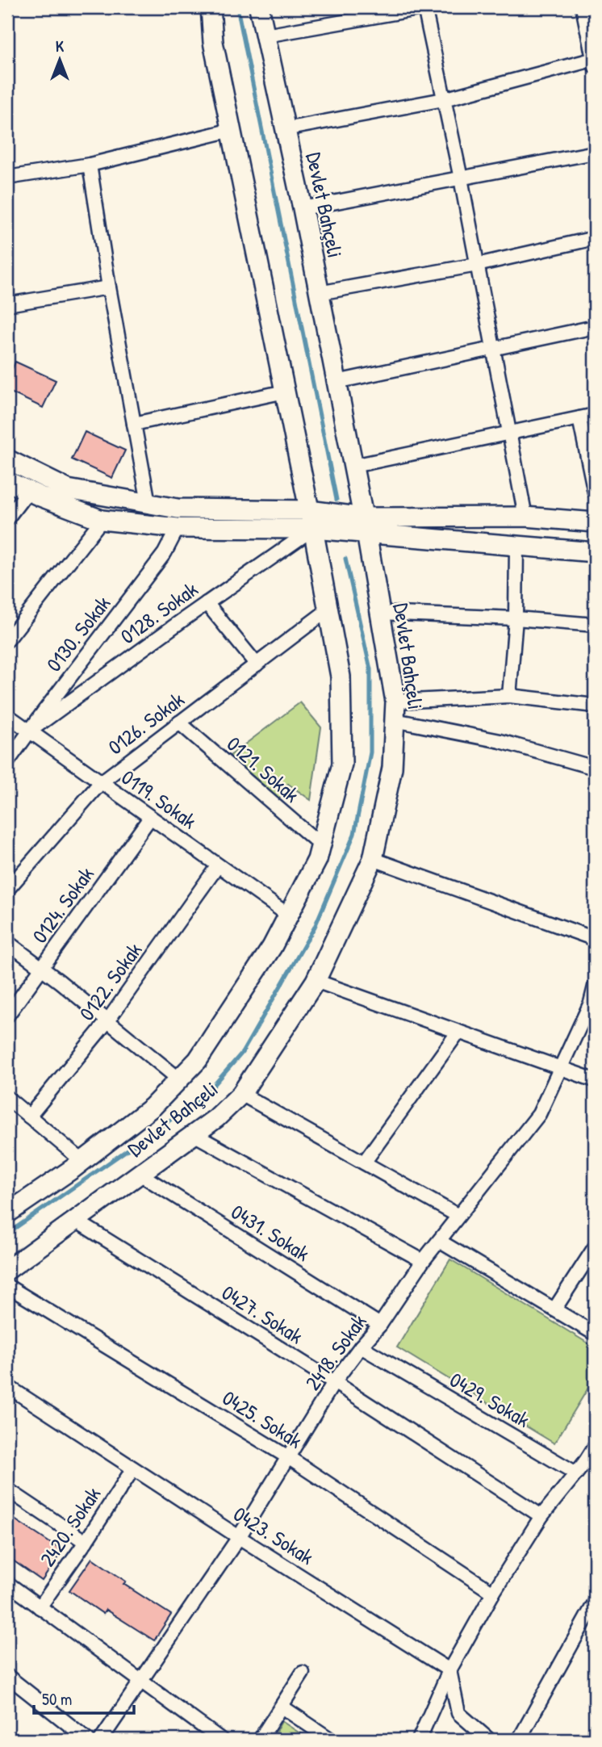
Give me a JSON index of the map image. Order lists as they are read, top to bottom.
{
  "streets": {
    "street": [
      "Devlet Bahçeli",
      "0128. Sokak",
      "0130. Sokak",
      "0126. Sokak",
      "0121. Sokak",
      "0119. Sokak",
      "0124. Sokak",
      "0122. Sokak",
      "0431. Sokak",
      "0427. Sokak",
      "2418. Sokak",
      "0429. Sokak",
      "0425. Sokak",
      "2420. Sokak",
      "0423. Sokak"
    ]
  },
  "crossings": [
    ["Devlet Bahçeli", "0128. Sokak"],
    ["Devlet Bahçeli", "0126. Sokak"],
    ["Devlet Bahçeli", "0121. Sokak"],
    ["Devlet Bahçeli", "0119. Sokak"],
    ["Devlet Bahçeli", "0431. Sokak"],
    ["Devlet Bahçeli", "0427. Sokak"],
    ["0128. Sokak", "0130. Sokak"],
    ["0128. Sokak", "0119. Sokak"],
    ["0130. Sokak", "0119. Sokak"],
    ["0126. Sokak", "0121. Sokak"],
    ["0126. Sokak", "0119. Sokak"],
    ["0119. Sokak", "0124. Sokak"],
    ["0119. Sokak", "0122. Sokak"],
    ["0431. Sokak", "2418. Sokak"],
    ["0427. Sokak", "2418. Sokak"],
    ["2418. Sokak", "0429. Sokak"],
    ["2418. Sokak", "0425. Sokak"],
    ["2418. Sokak", "0423. Sokak"],
    ["2420. Sokak", "0423. Sokak"]
  ],
  "scale_bar": "50 m",
  "north": "top"
}
